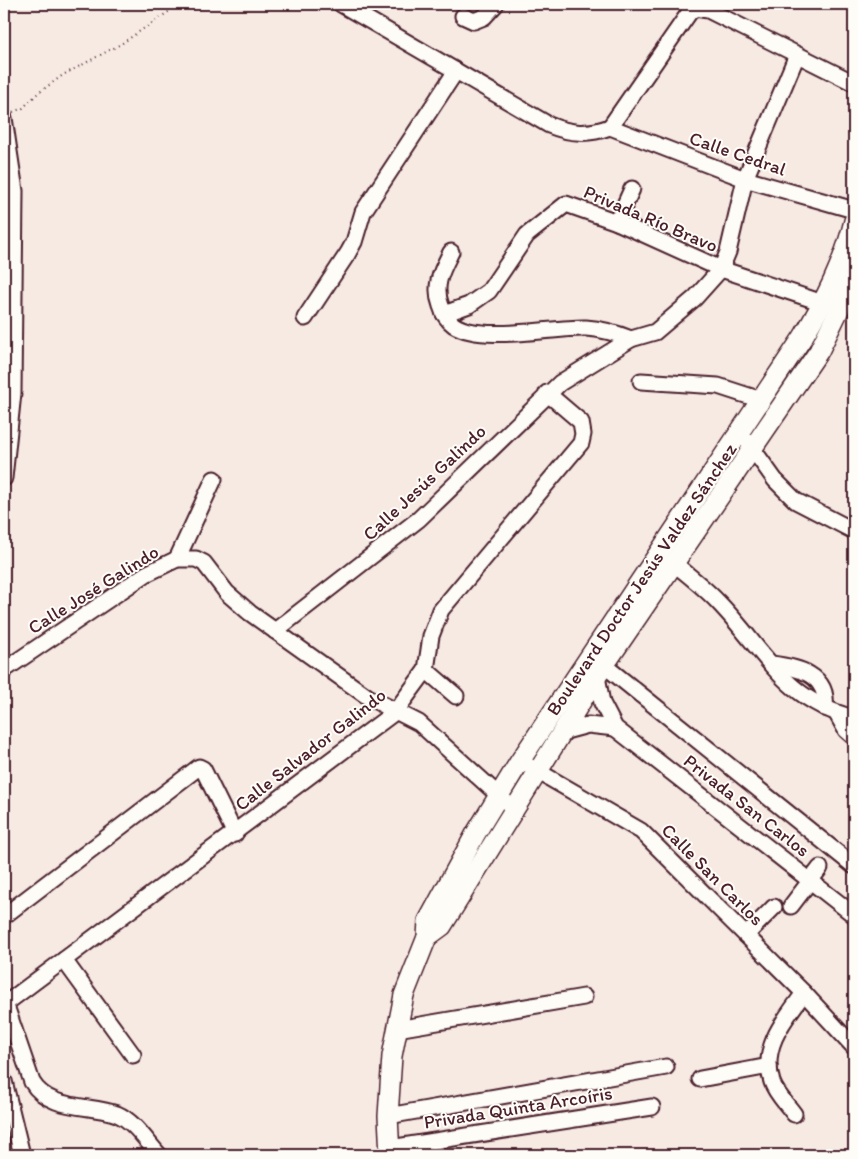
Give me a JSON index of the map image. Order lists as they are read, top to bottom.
{
  "streets": {
    "main road": ["Boulevard Doctor Jesús Valdez Sánchez"],
    "street": [
      "Calle Cedral",
      "Privada Río Bravo",
      "Calle Jesús Galindo",
      "Calle José Galindo",
      "Calle Salvador Galindo",
      "Privada San Carlos",
      "Calle San Carlos",
      "Privada Quinta Arcoíris"
    ]
  },
  "crossings": [
    ["Privada Río Bravo", "Calle Jesús Galindo"],
    ["Privada Río Bravo", "Boulevard Doctor Jesús Valdez Sánchez"],
    ["Calle Jesús Galindo", "Calle José Galindo"],
    ["Calle Jesús Galindo", "Calle Salvador Galindo"],
    ["Boulevard Doctor Jesús Valdez Sánchez", "Calle José Galindo"],
    ["Boulevard Doctor Jesús Valdez Sánchez", "Privada San Carlos"],
    ["Boulevard Doctor Jesús Valdez Sánchez", "Calle San Carlos"],
    ["Boulevard Doctor Jesús Valdez Sánchez", "Privada Quinta Arcoíris"],
    ["Calle José Galindo", "Calle Salvador Galindo"]
  ]
}
